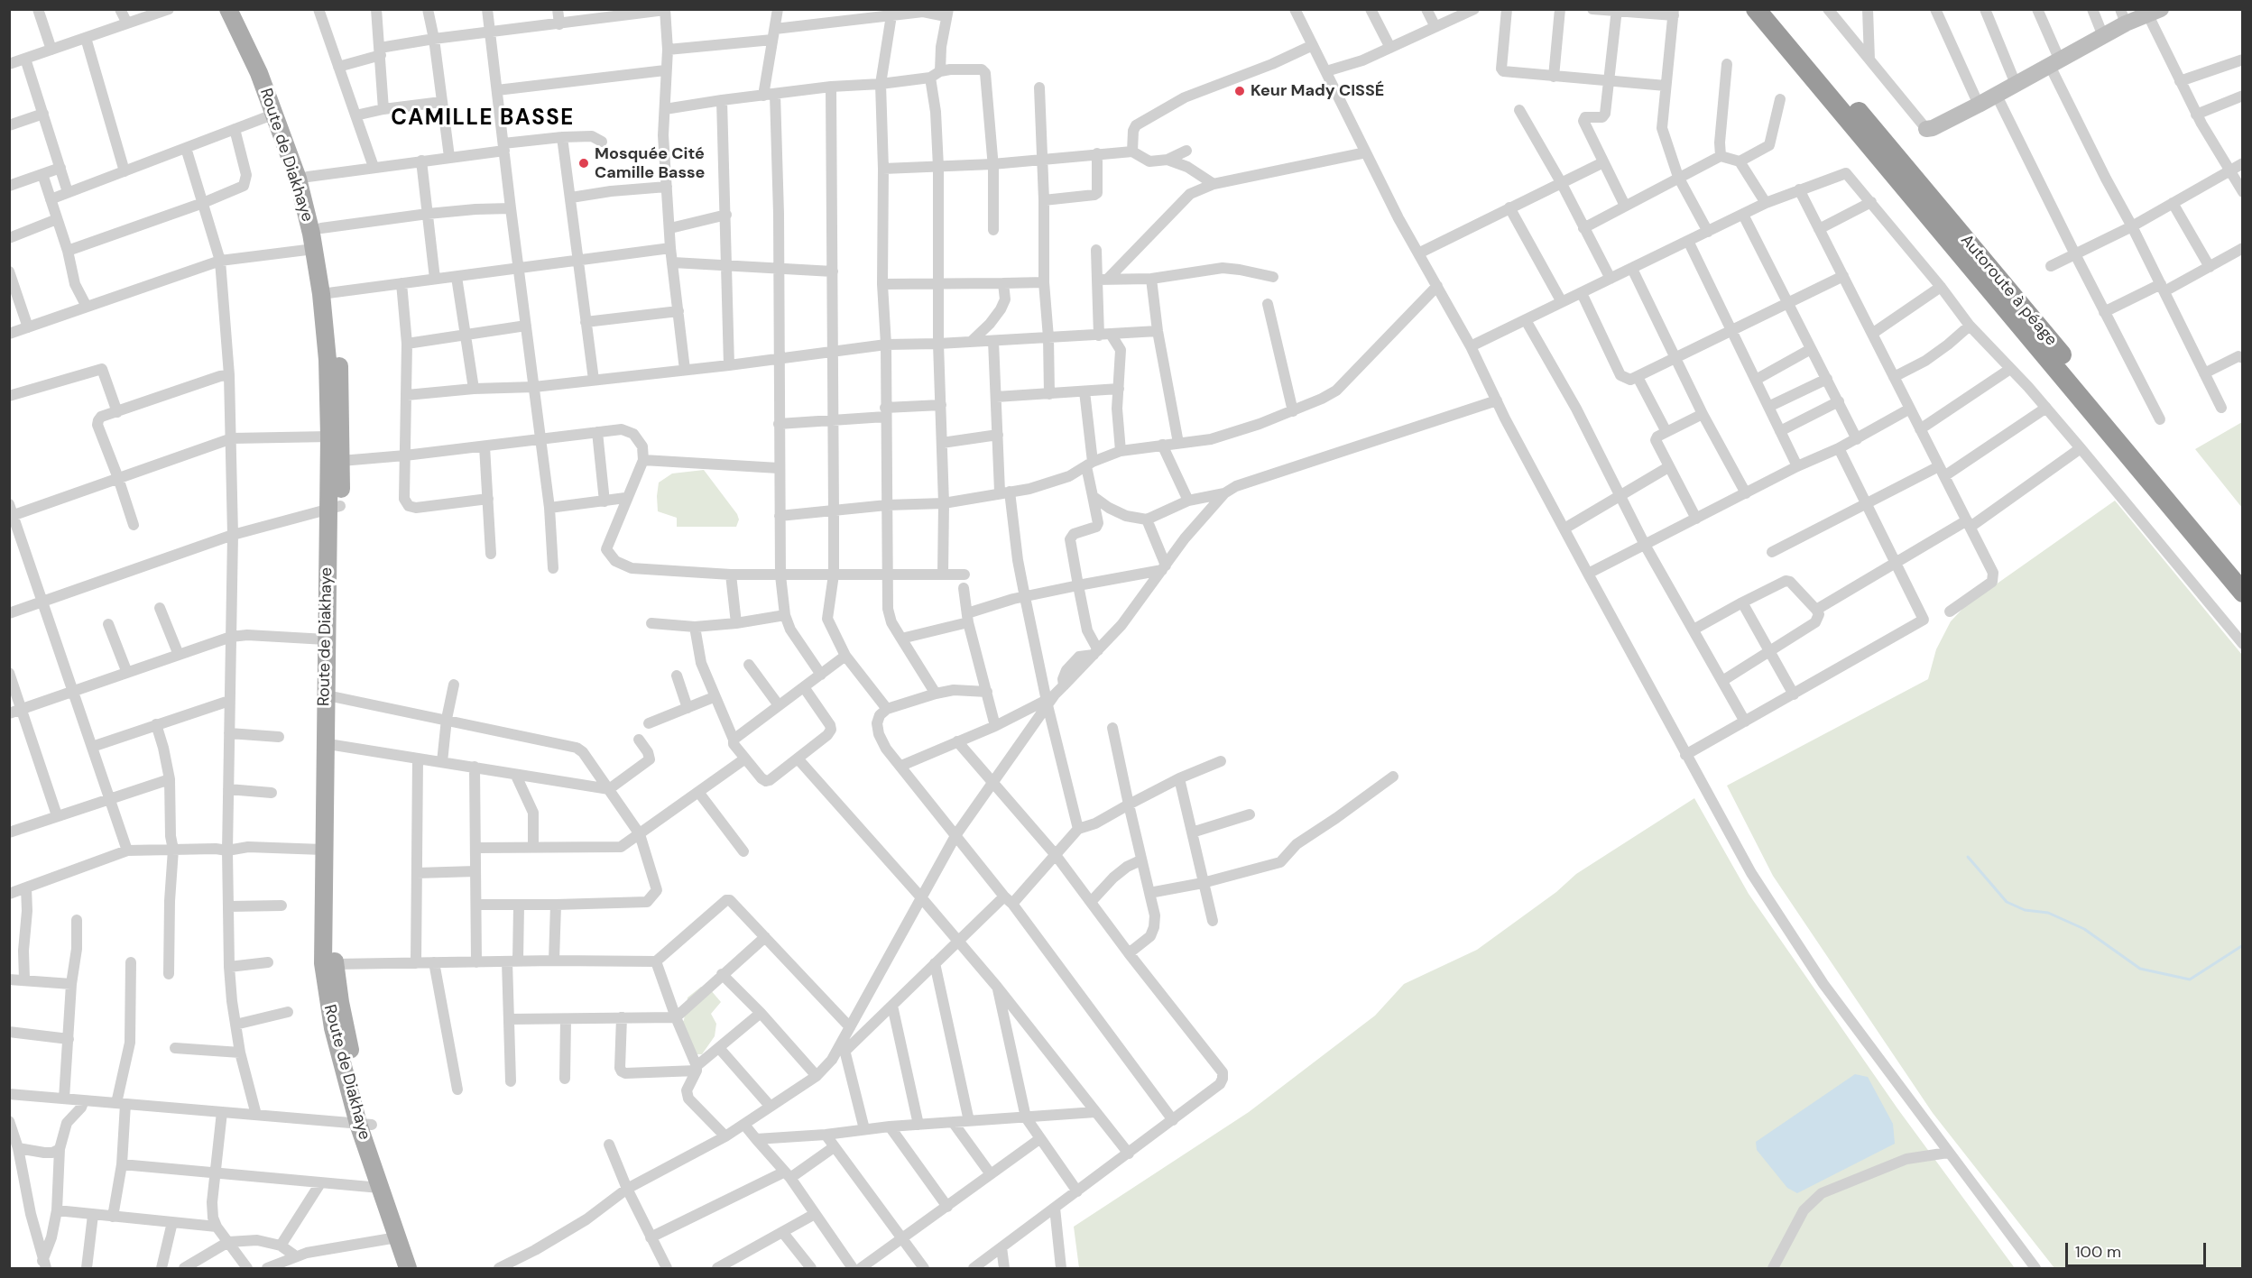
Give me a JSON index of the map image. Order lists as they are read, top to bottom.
{
  "streets": {
    "highway": ["Autoroute à péage"],
    "main road": ["Route de Diakhaye"]
  },
  "districts": ["CAMILLE BASSE"],
  "places": ["Keur Mady CISSÉ", "Mosquée Cité Camille Basse"],
  "scale_bar": "100 m"
}
